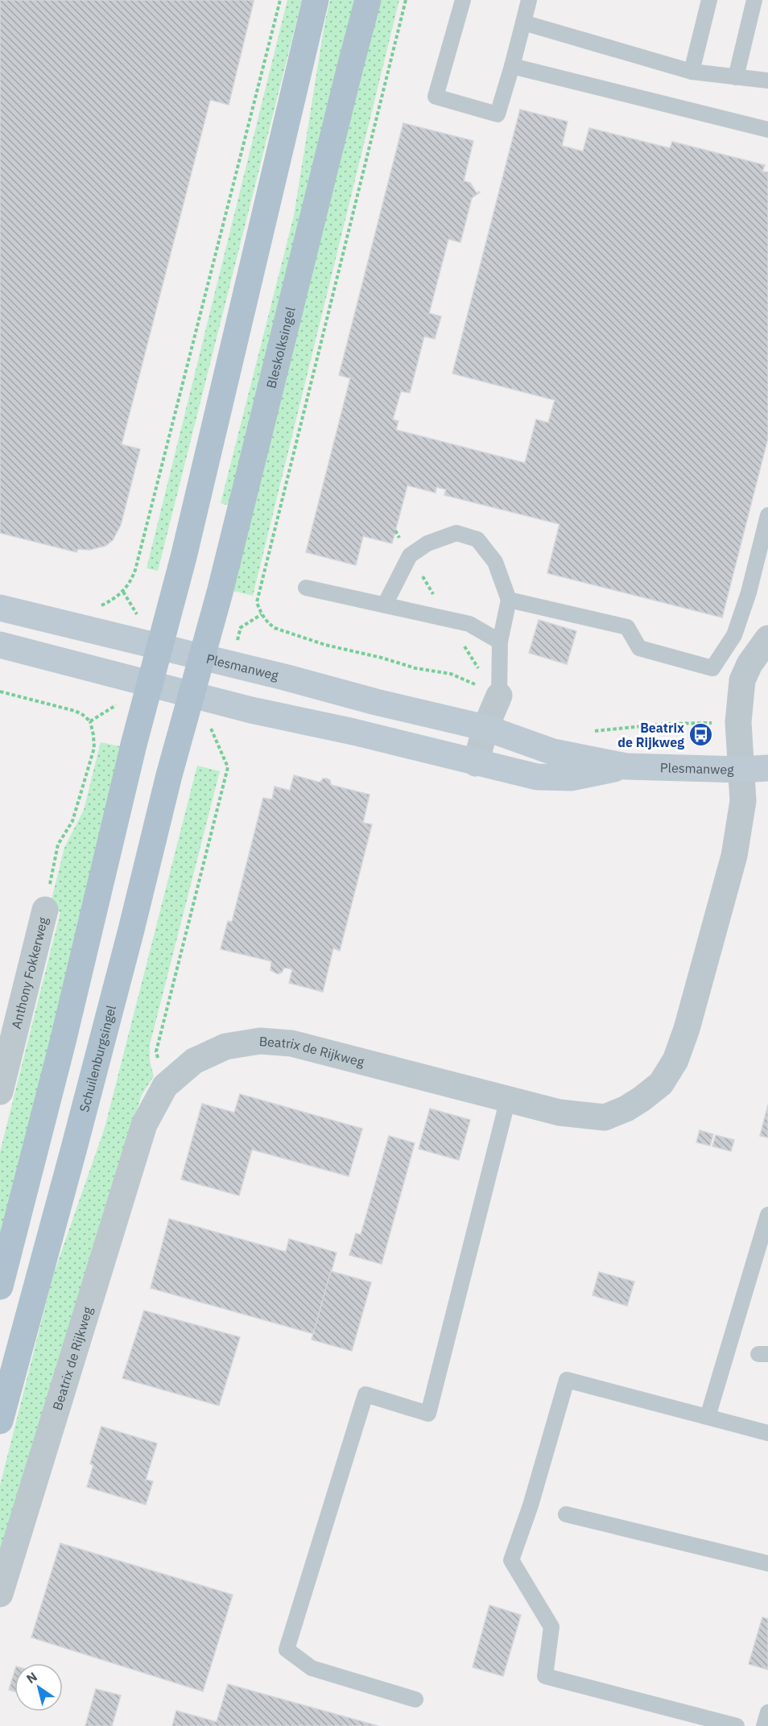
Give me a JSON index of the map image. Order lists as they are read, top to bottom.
{
  "streets": {
    "main road": ["Bleskolksingel", "Plesmanweg", "Schuilenburgsingel"],
    "street": ["Anthony Fokkerweg", "Beatrix de Rijkweg"]
  },
  "crossings": [
    ["Bleskolksingel", "Plesmanweg"],
    ["Bleskolksingel", "Schuilenburgsingel"],
    ["Plesmanweg", "Beatrix de Rijkweg"],
    ["Plesmanweg", "Schuilenburgsingel"]
  ],
  "places": {
    "bus stop": ["Beatrix de Rijkweg"]
  },
  "north": "top left"
}
